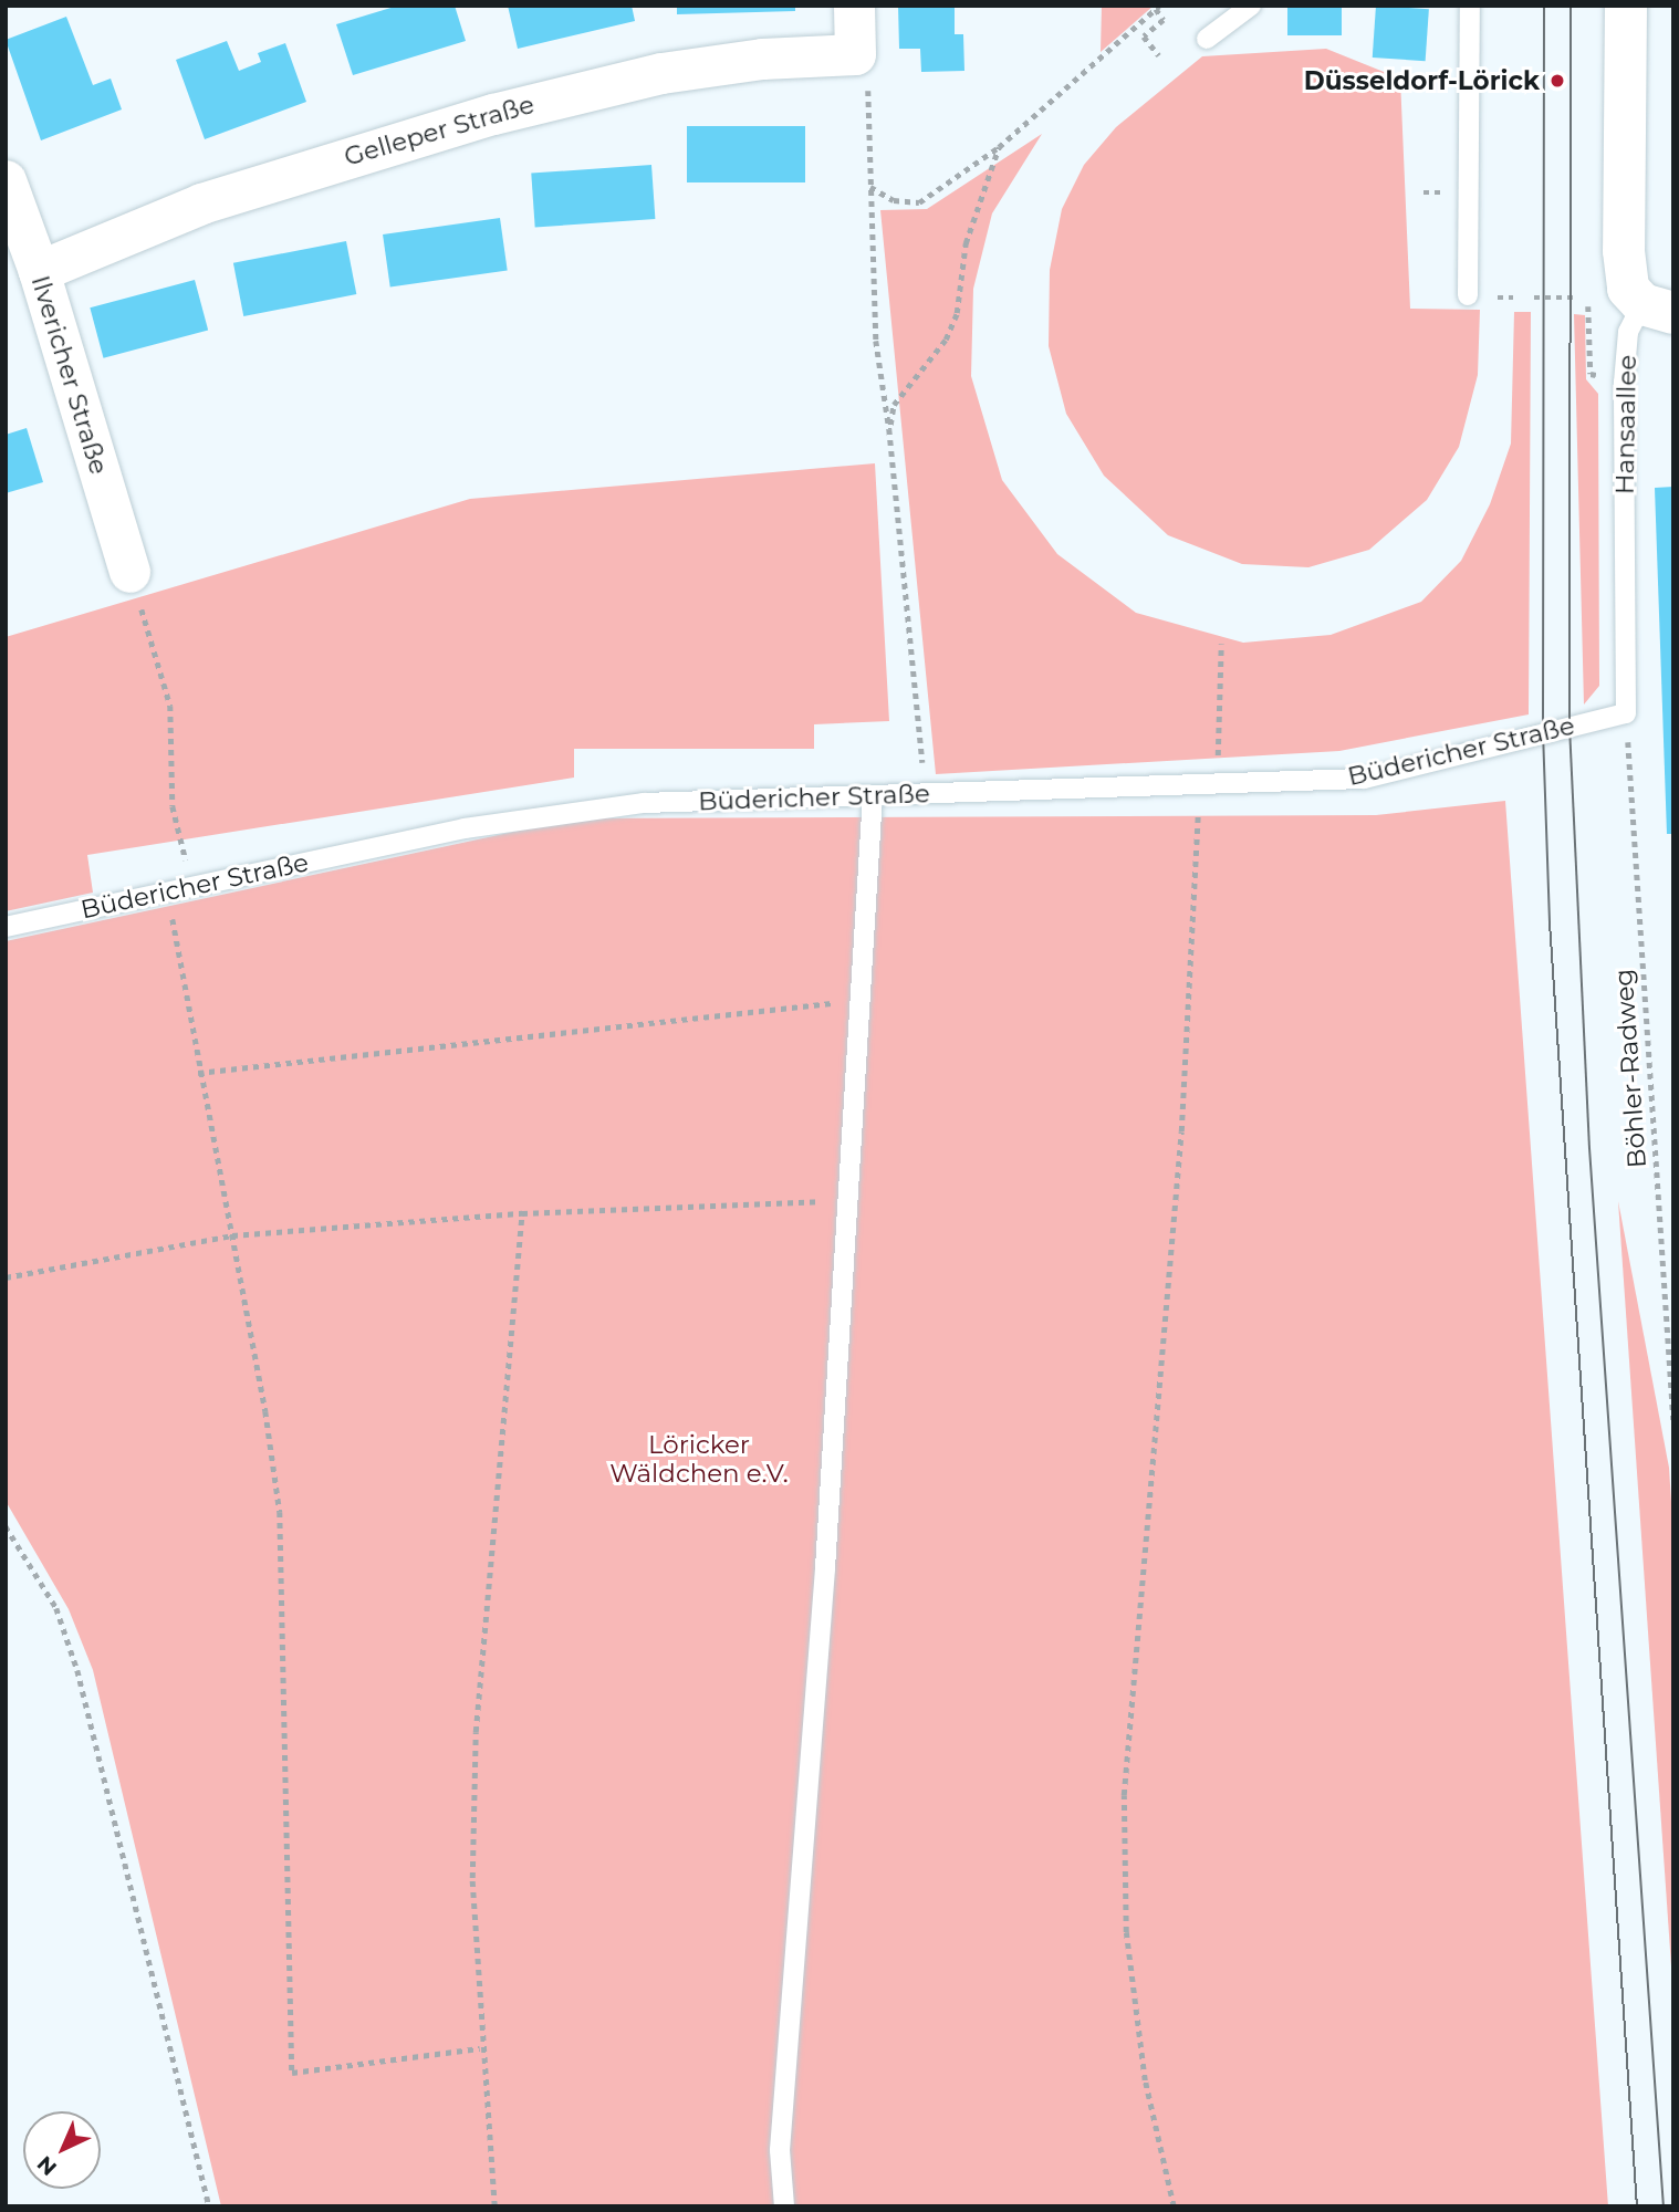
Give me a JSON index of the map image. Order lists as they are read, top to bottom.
{
  "streets": {
    "street": ["Gelleper Straße", "Ilvericher Straße", "Hansaallee"],
    "lane": ["Büdericher Straße"],
    "path": ["Böhler-Radweg"]
  },
  "crossings": [
    ["Gelleper Straße", "Ilvericher Straße"],
    ["Hansaallee", "Büdericher Straße"],
    ["Hansaallee", "Böhler-Radweg"],
    ["Büdericher Straße", "Böhler-Radweg"]
  ],
  "parks": ["Löricker Wäldchen e.V."],
  "places": ["Düsseldorf-Lörick"],
  "north": "bottom left"
}
